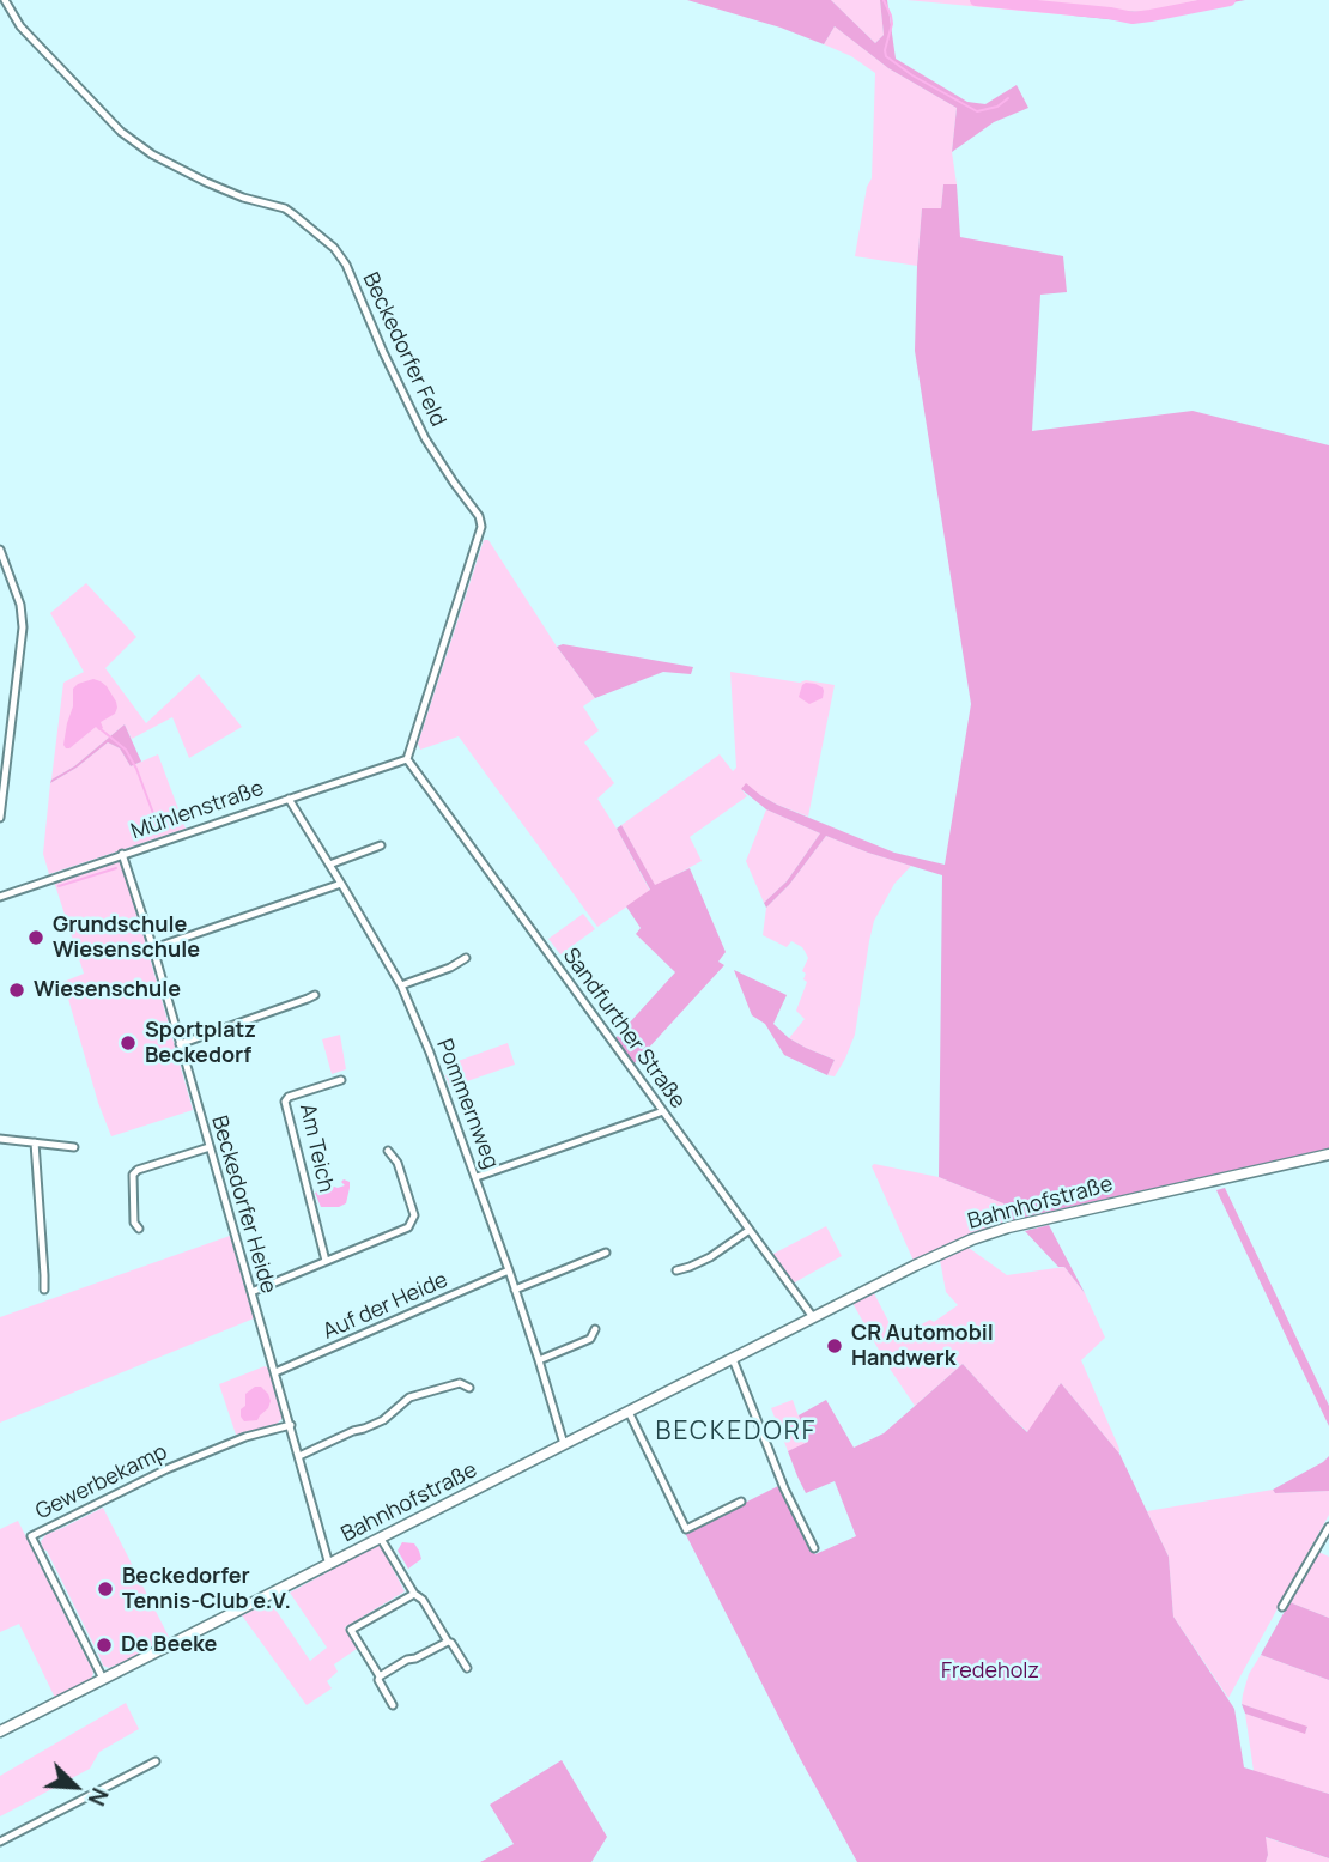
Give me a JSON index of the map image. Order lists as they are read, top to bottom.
{
  "streets": {
    "street": [
      "Beckedorfer Feld",
      "Mühlenstraße",
      "Sandfurther Straße",
      "Pommernweg",
      "Am Teich",
      "Bahnhofstraße",
      "Beckedorfer Heide",
      "Auf der Heide",
      "Gewerbekamp"
    ]
  },
  "crossings": [
    ["Beckedorfer Feld", "Mühlenstraße"],
    ["Beckedorfer Feld", "Sandfurther Straße"],
    ["Mühlenstraße", "Sandfurther Straße"],
    ["Mühlenstraße", "Pommernweg"],
    ["Mühlenstraße", "Beckedorfer Heide"],
    ["Sandfurther Straße", "Bahnhofstraße"],
    ["Pommernweg", "Bahnhofstraße"],
    ["Pommernweg", "Auf der Heide"],
    ["Bahnhofstraße", "Beckedorfer Heide"],
    ["Bahnhofstraße", "Gewerbekamp"],
    ["Beckedorfer Heide", "Auf der Heide"],
    ["Beckedorfer Heide", "Gewerbekamp"]
  ],
  "districts": ["BECKEDORF"],
  "parks": ["Fredeholz"],
  "places": [
    "Grundschule Wiesenschule",
    "Wiesenschule",
    "Sportplatz Beckedorf",
    "CR Automobil Handwerk",
    "Beckedorfer Tennis-Club e.V.",
    "De Beeke"
  ],
  "north": "bottom right"
}
